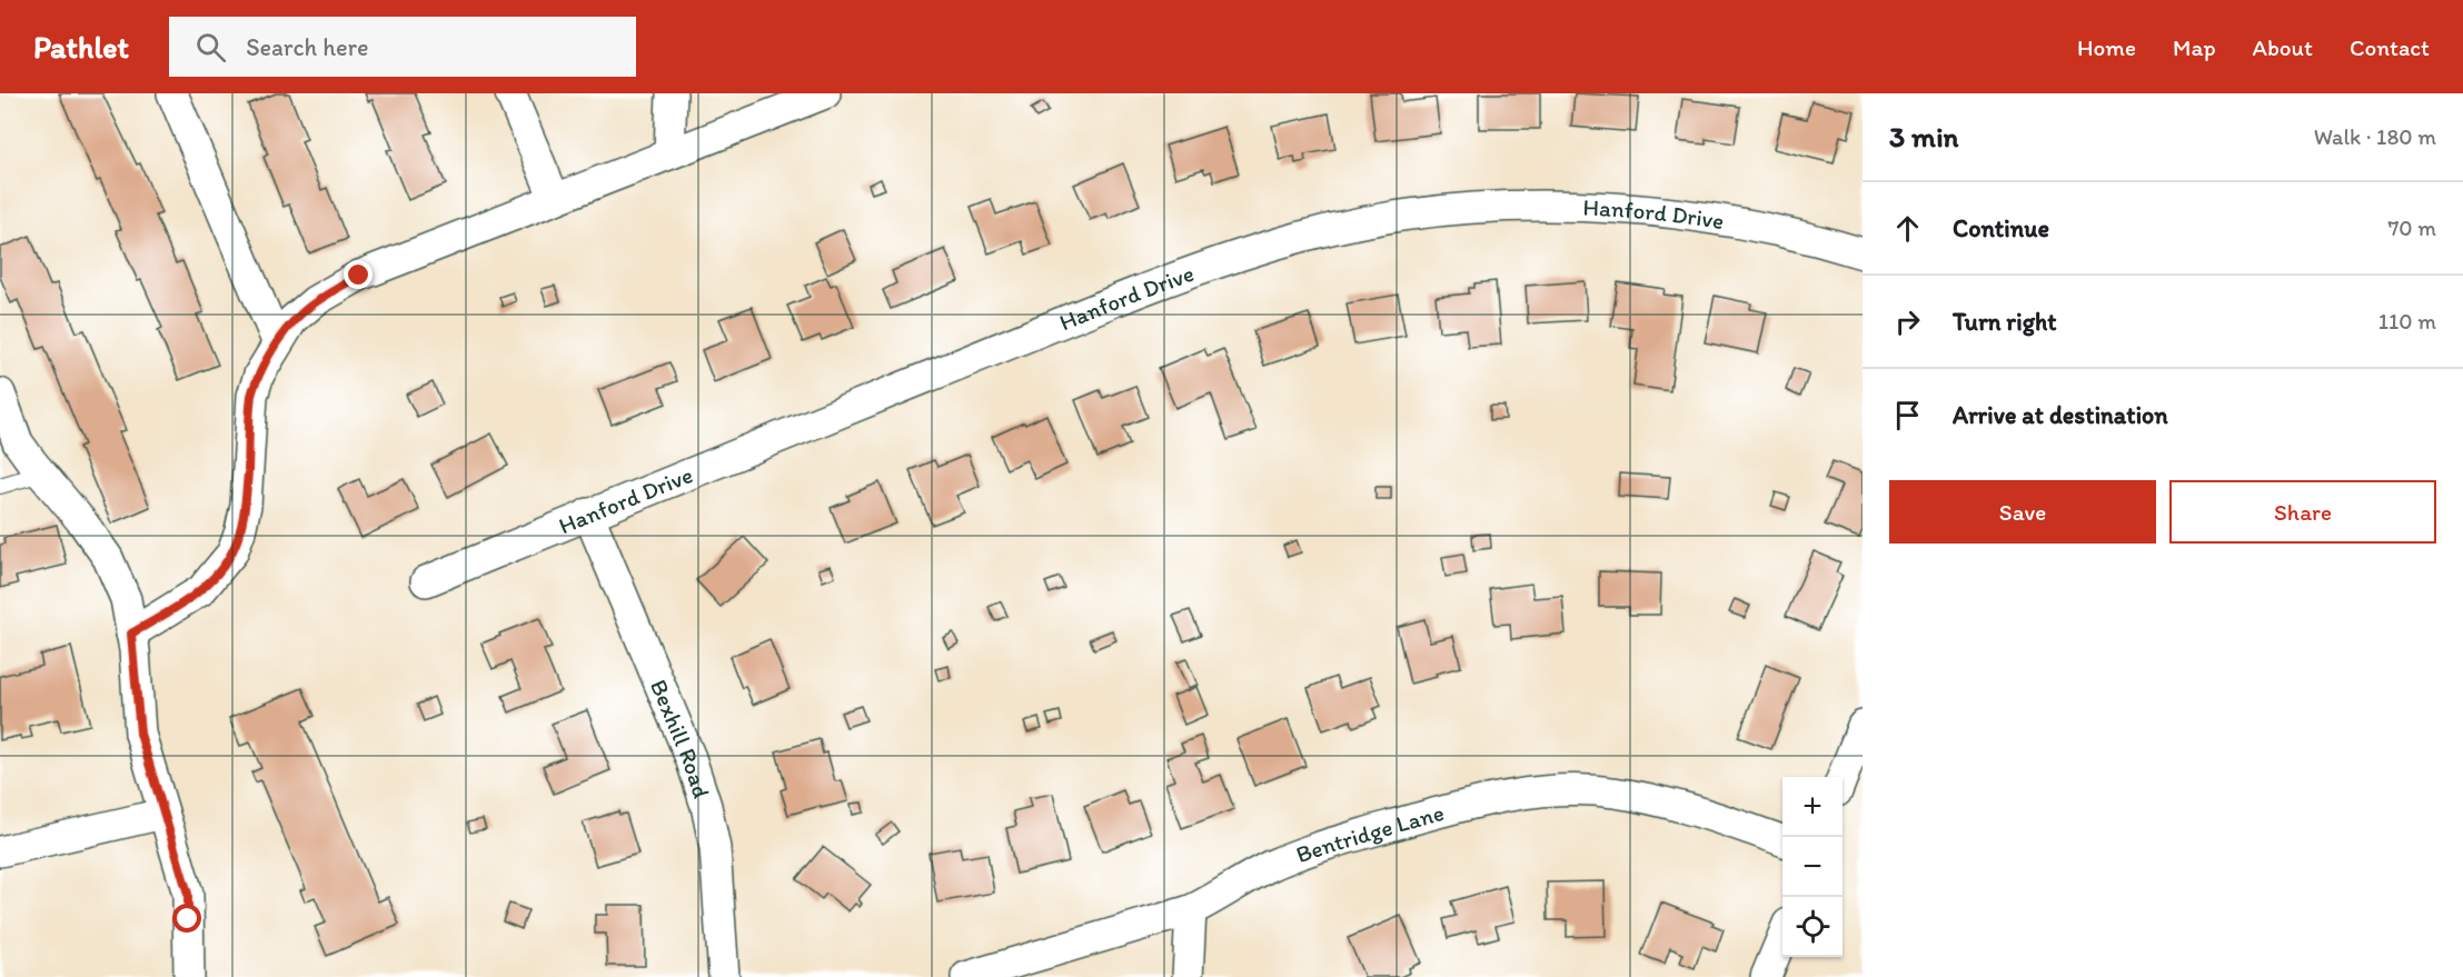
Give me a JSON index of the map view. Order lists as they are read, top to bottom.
{
  "streets": {
    "street": ["Hanford Drive", "Bexhill Road", "Bentridge Lane"]
  },
  "crossings": [
    ["Hanford Drive", "Bexhill Road"]
  ],
  "page": {
    "header": "Pathlet",
    "search": "Search here",
    "nav": [
      "Home",
      "Map",
      "About",
      "Contact"
    ],
    "heading": ["3 min", "Walk · 180 m"],
    "list": [
      ["Continue", "70 m"],
      ["Turn right", "110 m"],
      "Arrive at destination"
    ],
    "buttons": ["Save", "Share"],
    "map_buttons": ["+", "−"]
  }
}
